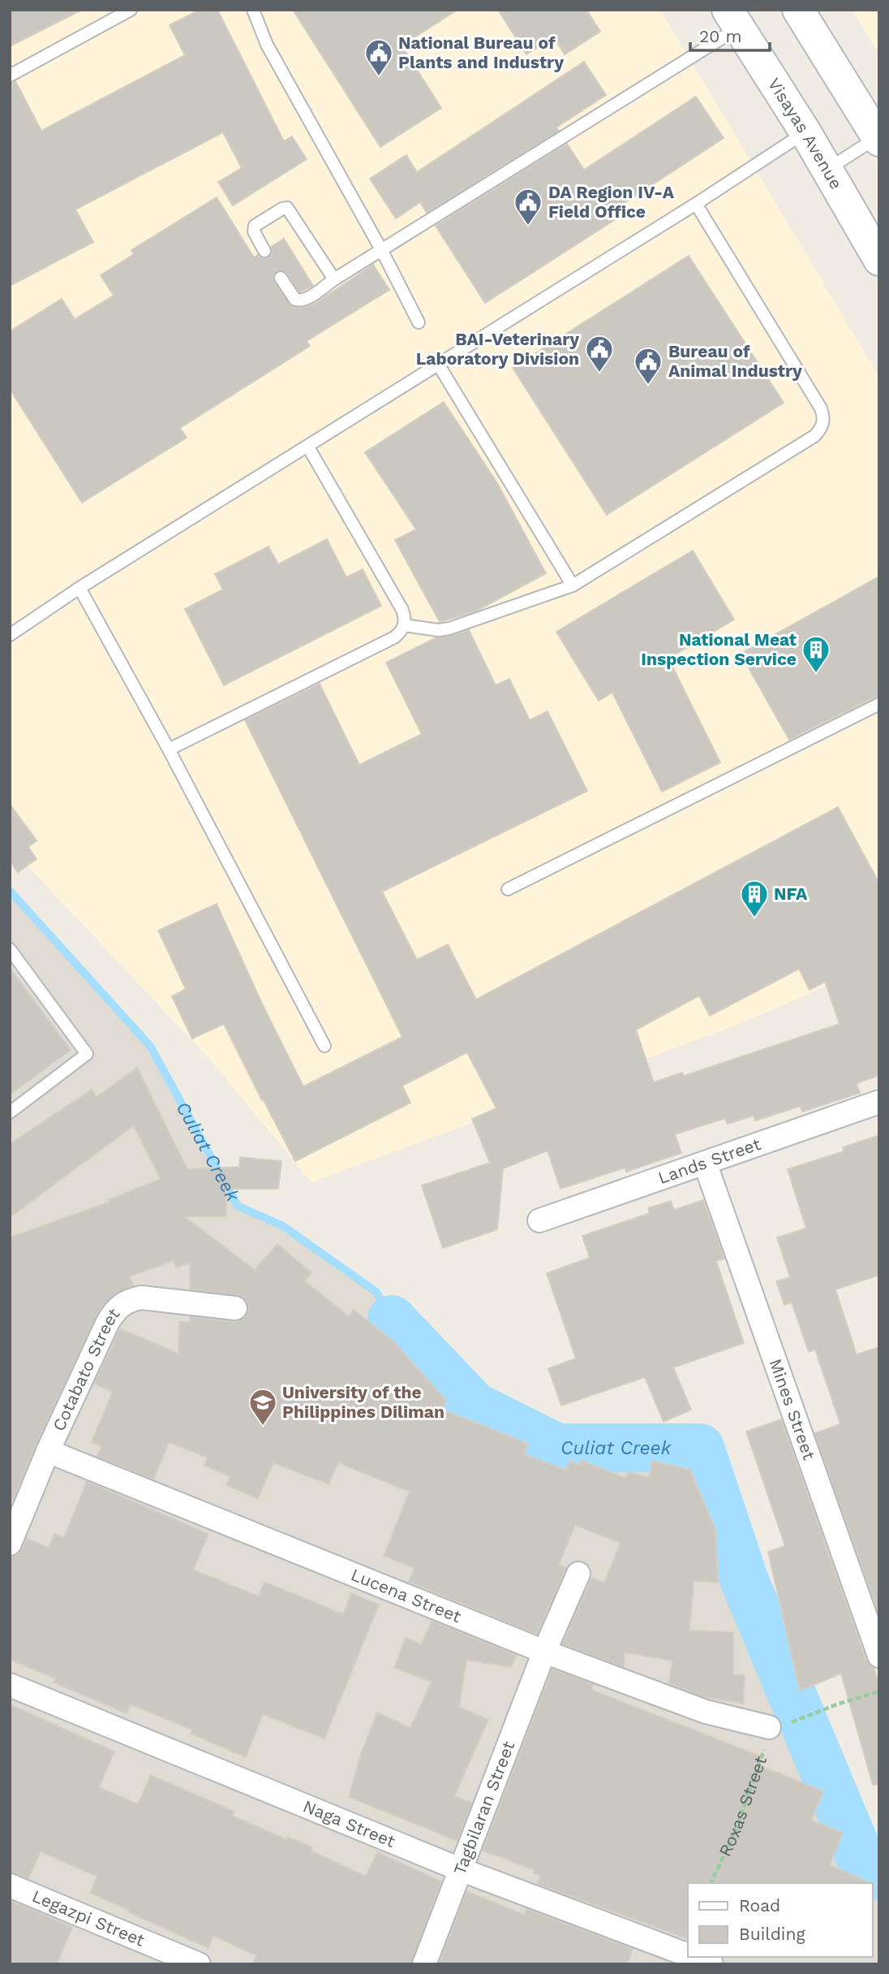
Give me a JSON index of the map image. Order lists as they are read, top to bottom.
{
  "streets": {
    "main road": ["Visayas Avenue"],
    "street": [
      "Lands Street",
      "Cotabato Street",
      "Mines Street",
      "Lucena Street",
      "Tagbilaran Street",
      "Naga Street",
      "Legazpi Street"
    ],
    "path": ["Roxas Street"]
  },
  "crossings": [
    ["Lands Street", "Mines Street"],
    ["Cotabato Street", "Lucena Street"],
    ["Lucena Street", "Roxas Street"],
    ["Lucena Street", "Tagbilaran Street"],
    ["Tagbilaran Street", "Naga Street"]
  ],
  "water": ["Culiat Creek"],
  "places": {
    "public building": [
      "National Bureau of Plants and Industry",
      "DA Region IV-A Field Office",
      "BAI-Veterinary Laboratory Division",
      "Bureau of Animal Industry"
    ],
    "building": ["National Meat Inspection Service", "NFA"],
    "school or university": ["University of the Philippines Diliman"]
  },
  "legend": ["Road", "Building"],
  "scale_bar": "20 m"
}
